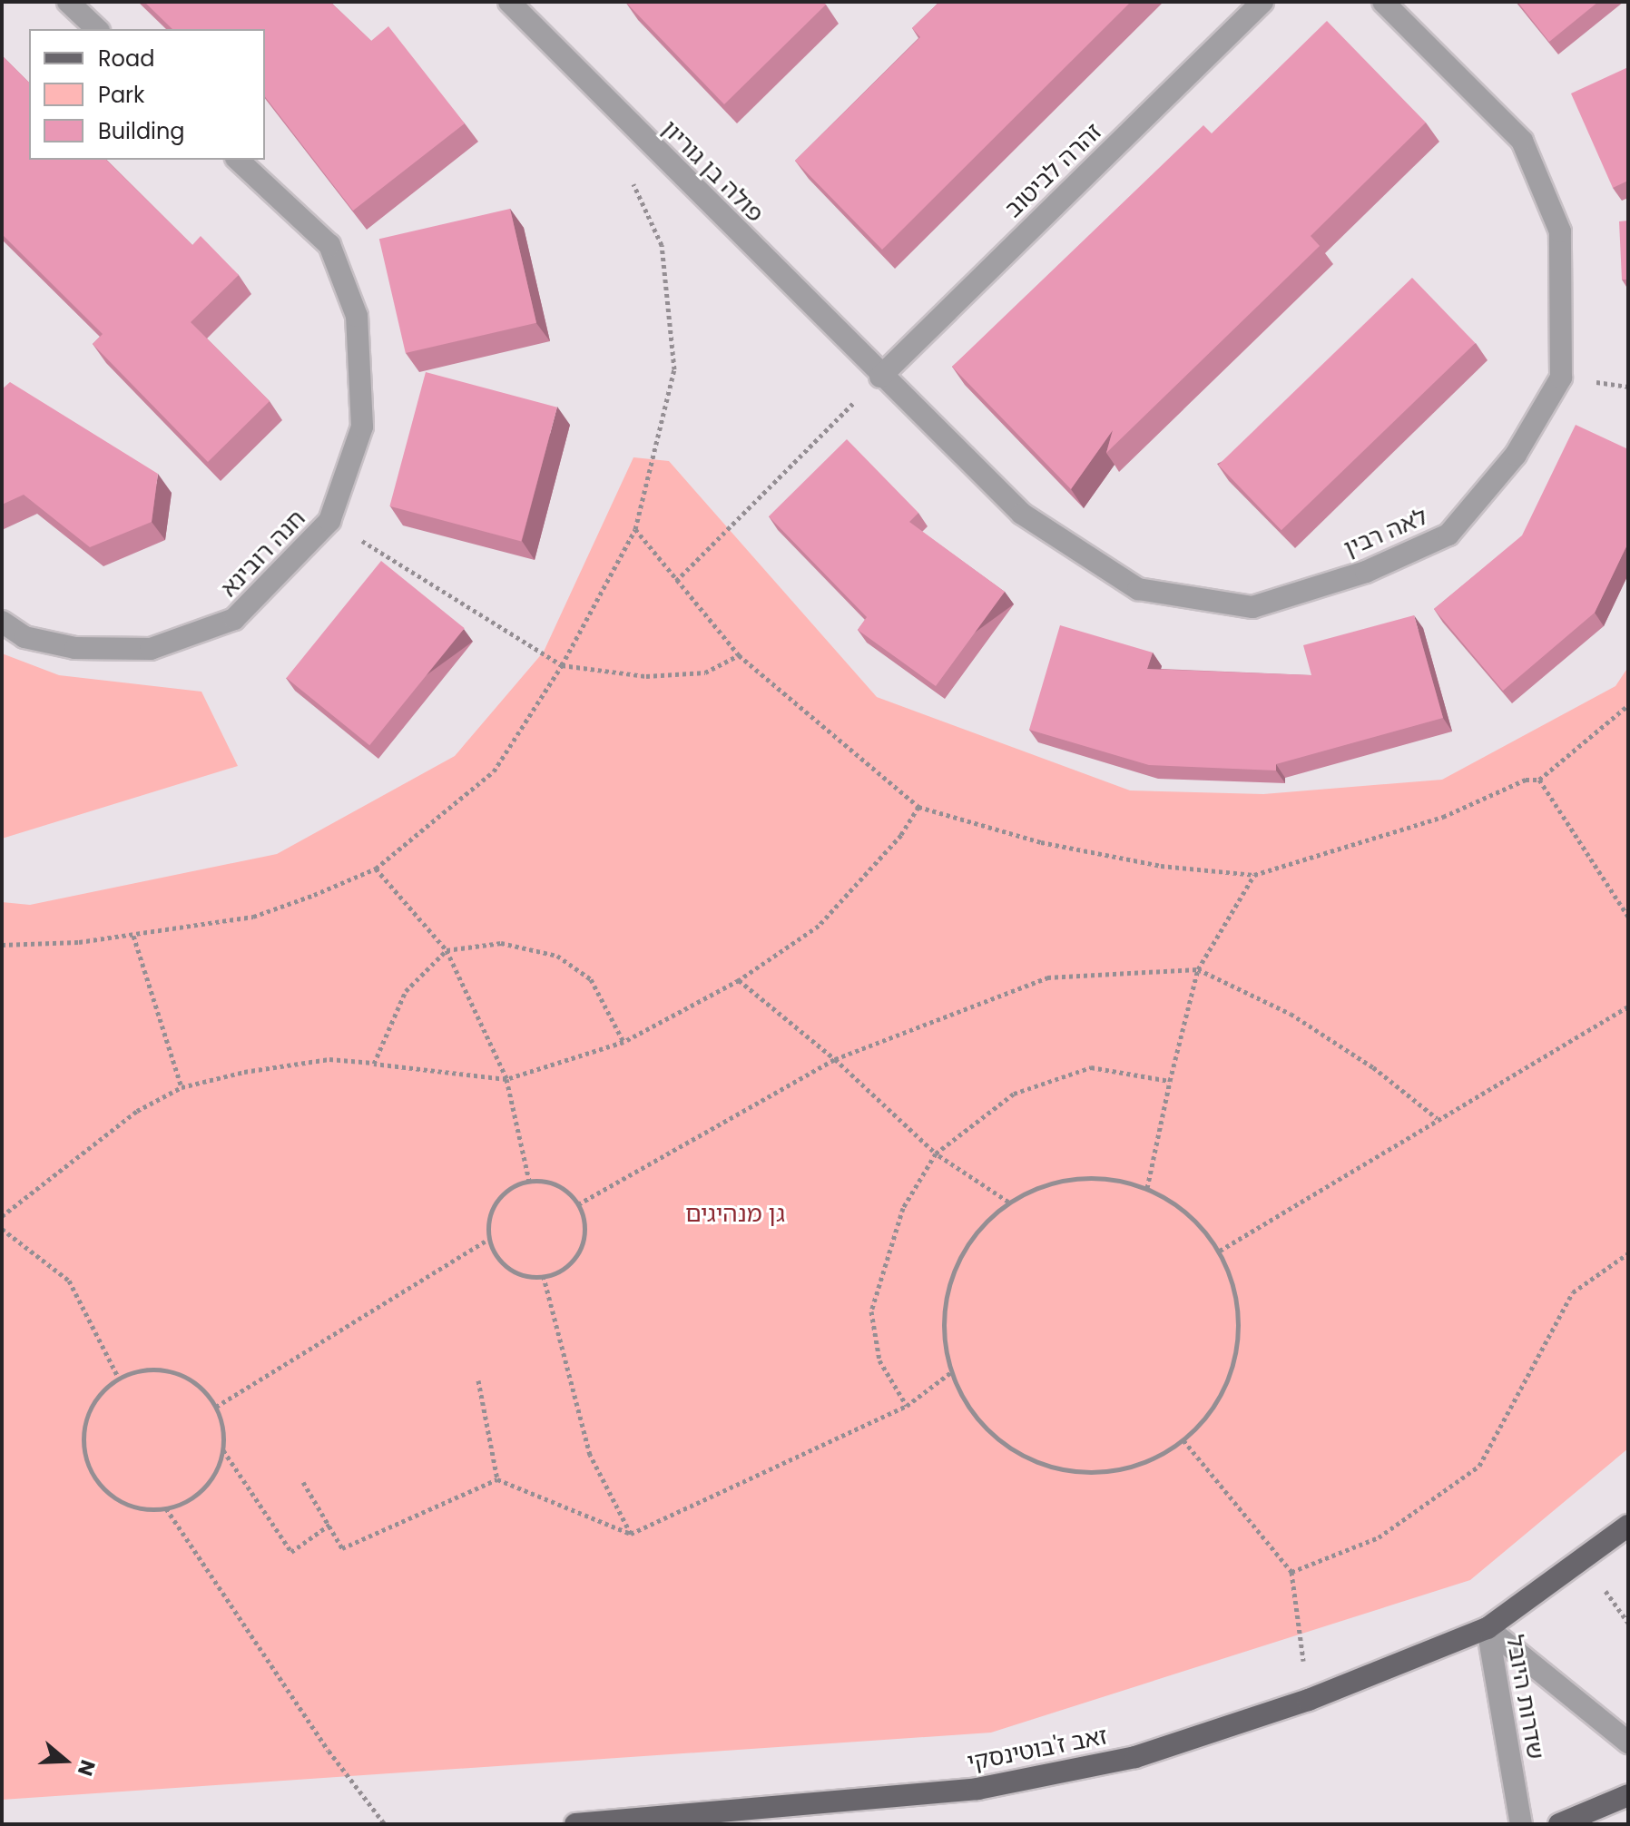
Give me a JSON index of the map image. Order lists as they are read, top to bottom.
{
  "streets": {
    "main road": ["זאב ז'בוטינסקי"],
    "street": [
      "זהרה לביטוב",
      "פולה בן גוריון",
      "לאה רבין",
      "חנה רובינא",
      "שדרות היובל"
    ]
  },
  "crossings": [
    ["זהרה לביטוב", "פולה בן גוריון"],
    ["זהרה לביטוב", "לאה רבין"],
    ["פולה בן גוריון", "לאה רבין"],
    ["שדרות היובל", "זאב ז'בוטינסקי"]
  ],
  "parks": ["גן מנהיגים"],
  "legend": ["Road", "Park", "Building"],
  "north": "right"
}
